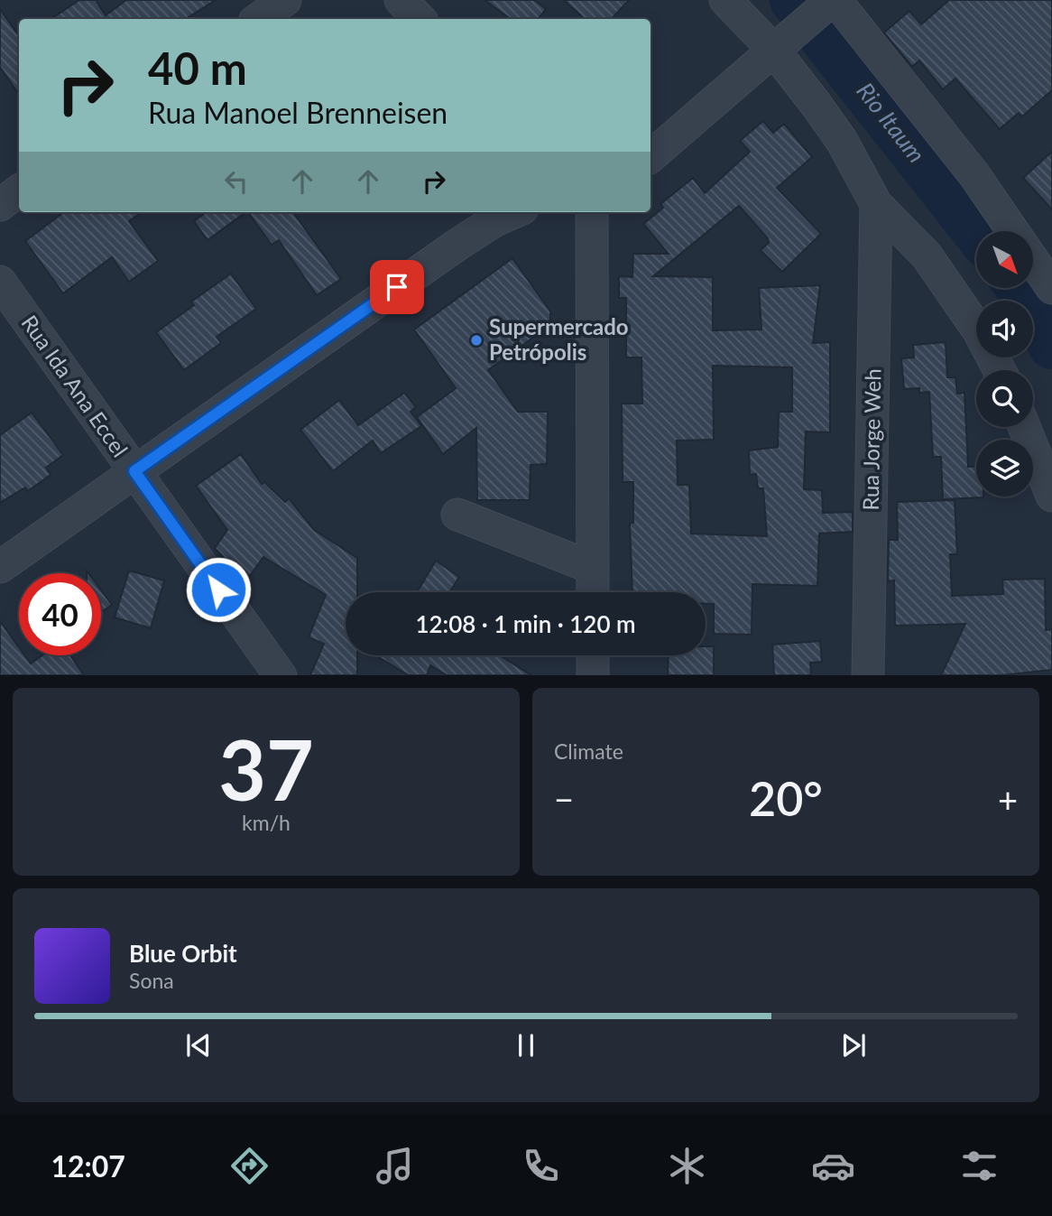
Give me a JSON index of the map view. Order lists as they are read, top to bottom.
{
  "streets": {
    "street": ["Rua Ida Ana Eccel", "Rua Jorge Weh"]
  },
  "water": ["Rio Itaum"],
  "places": ["Supermercado Petrópolis"],
  "north": "bottom right",
  "page": {
    "turn": ["40 m", "Rua Manoel Brenneisen"],
    "limit": "40",
    "trip": "12:08 · 1 min · 120 m",
    "tile": [
      ["37", "km/h"],
      "Climate"
    ],
    "heat": ["−", "20°", "+"],
    "song": ["Blue Orbit", "Sona"],
    "tabs": "12:07"
  }
}
